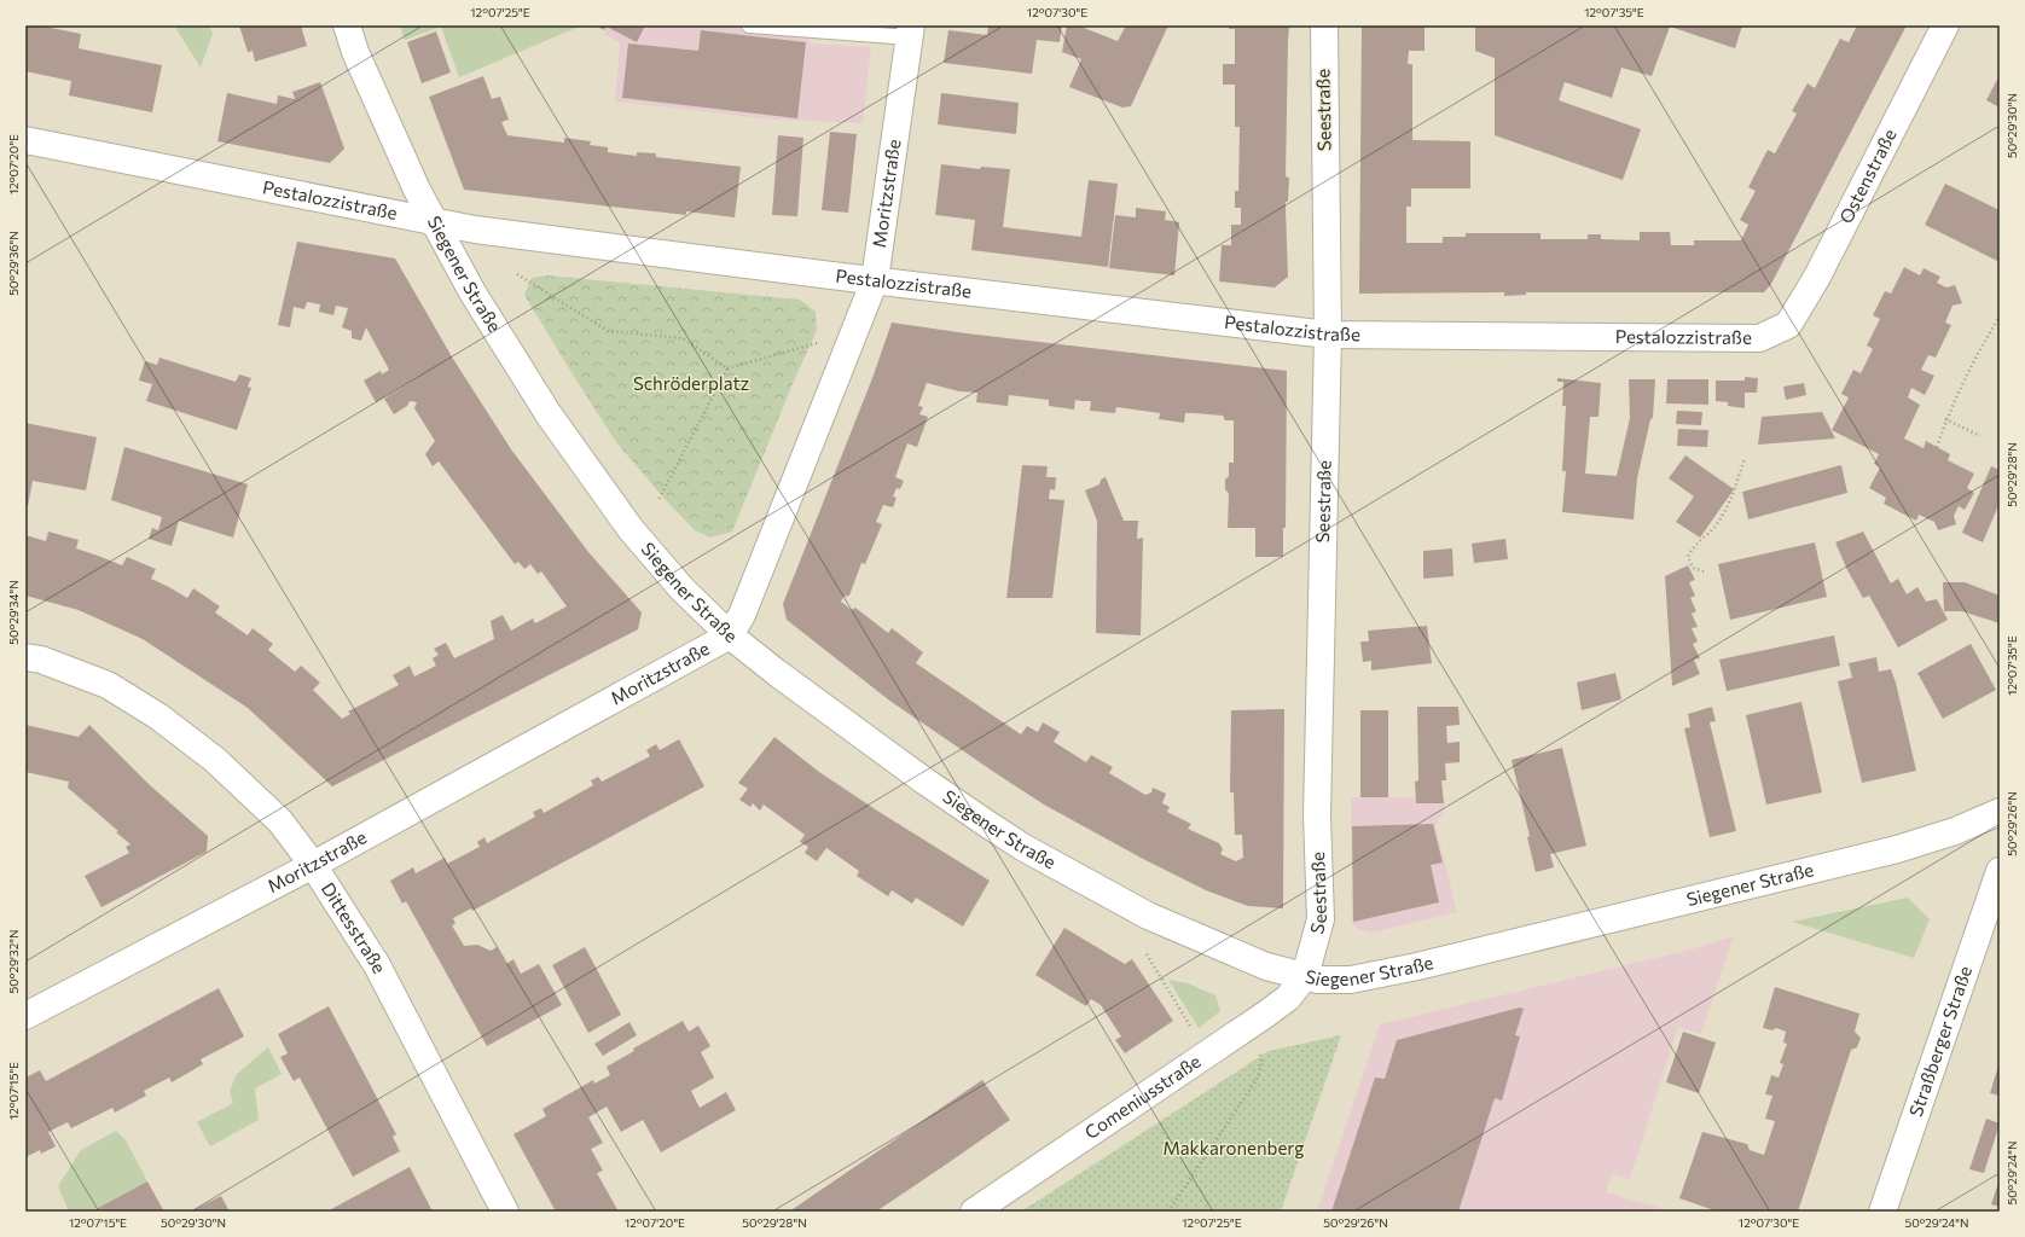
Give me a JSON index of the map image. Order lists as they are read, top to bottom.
{
  "streets": {
    "street": [
      "Seestraße",
      "Ostenstraße",
      "Moritzstraße",
      "Pestalozzistraße",
      "Siegener Straße",
      "Dittesstraße",
      "Straßberger Straße",
      "Comeniusstraße"
    ]
  },
  "crossings": [
    ["Seestraße", "Pestalozzistraße"],
    ["Seestraße", "Siegener Straße"],
    ["Seestraße", "Comeniusstraße"],
    ["Ostenstraße", "Pestalozzistraße"],
    ["Moritzstraße", "Pestalozzistraße"],
    ["Moritzstraße", "Siegener Straße"],
    ["Moritzstraße", "Dittesstraße"],
    ["Pestalozzistraße", "Siegener Straße"],
    ["Siegener Straße", "Comeniusstraße"]
  ],
  "parks": ["Schröderplatz", "Makkaronenberg"],
  "coordinates": [
    "12°07'25\"E",
    "12°07'30\"E",
    "12°07'35\"E",
    "50°29'30\"N",
    "12°07'20\"E",
    "50°29'36\"N",
    "50°29'28\"N",
    "50°29'34\"N",
    "50°29'26\"N",
    "50°29'32\"N",
    "12°07'15\"E",
    "50°29'24\"N"
  ]
}
